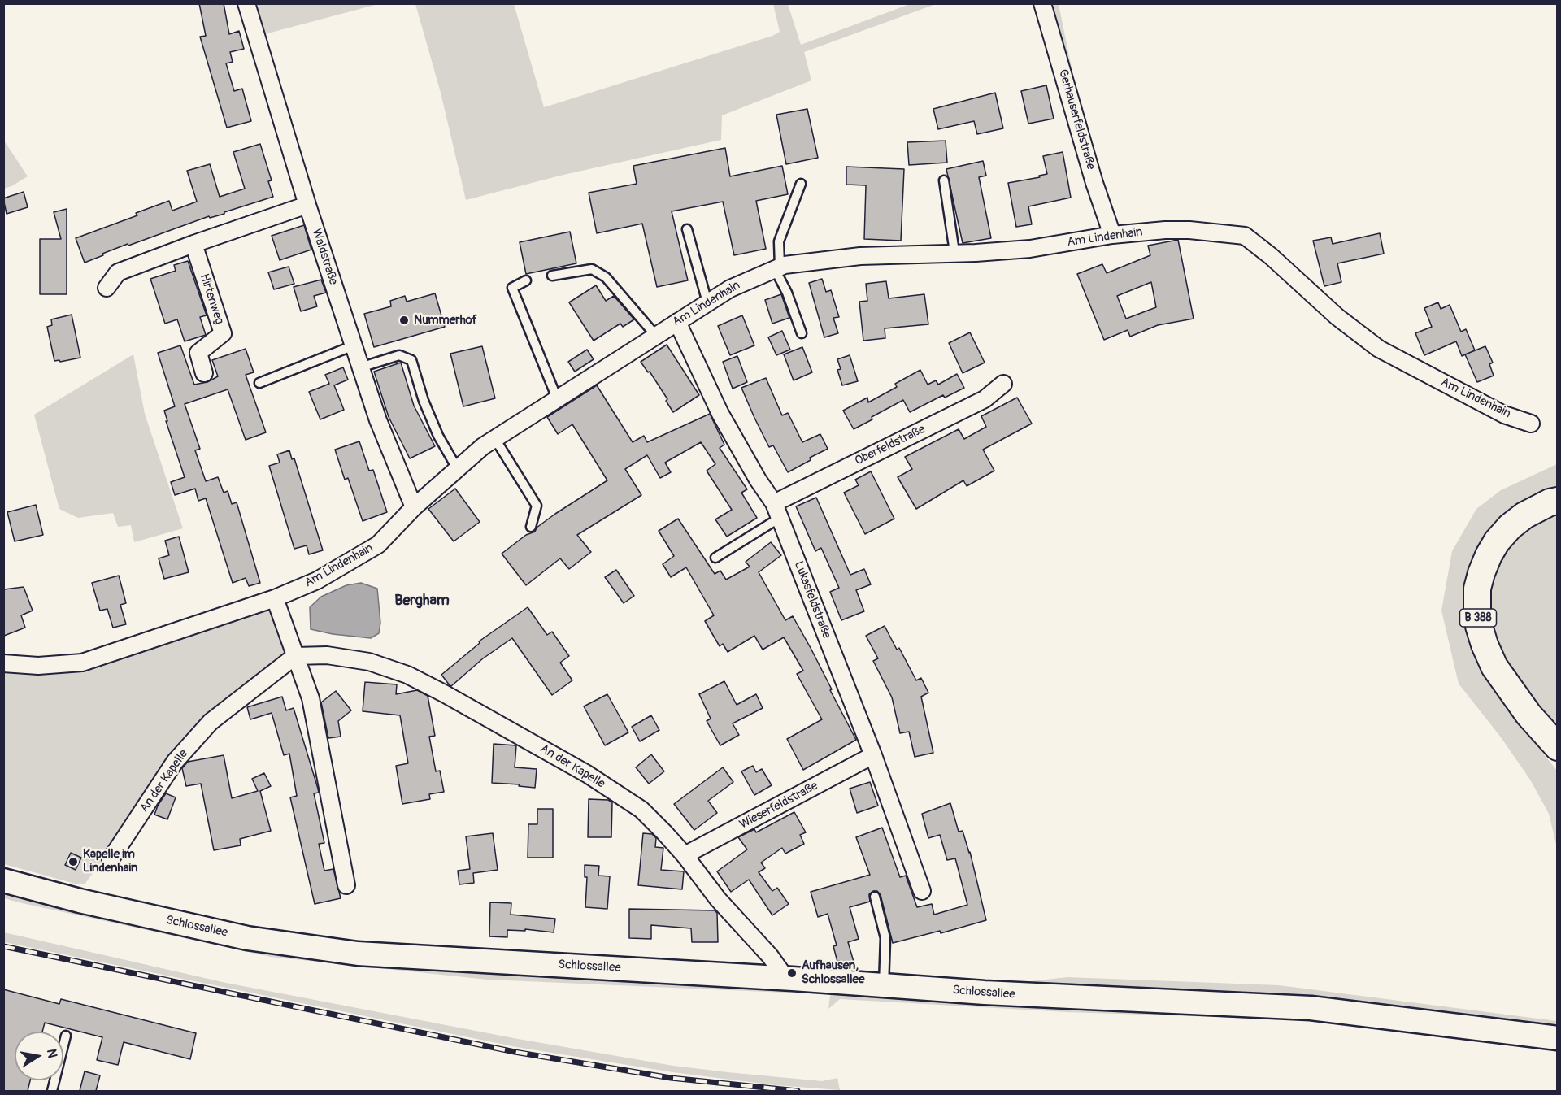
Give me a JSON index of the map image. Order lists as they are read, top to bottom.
{
  "streets": {
    "main road": ["B 388", "Schlossallee"],
    "street": [
      "Gerhauserfeldstraße",
      "Am Lindenhain",
      "Waldstraße",
      "Hirtenweg",
      "Oberfeldstraße",
      "Lukasfeldstraße",
      "An der Kapelle",
      "Wieserfeldstraße"
    ]
  },
  "crossings": [
    ["Gerhauserfeldstraße", "Am Lindenhain"],
    ["Am Lindenhain", "Waldstraße"],
    ["Am Lindenhain", "Lukasfeldstraße"],
    ["Oberfeldstraße", "Lukasfeldstraße"],
    ["Lukasfeldstraße", "Wieserfeldstraße"],
    ["An der Kapelle", "Wieserfeldstraße"],
    ["An der Kapelle", "Schlossallee"]
  ],
  "districts": ["Bergham"],
  "places": ["Nummerhof", "Kapelle im Lindenhain", "Aufhausen, Schlossallee"],
  "north": "right"
}
